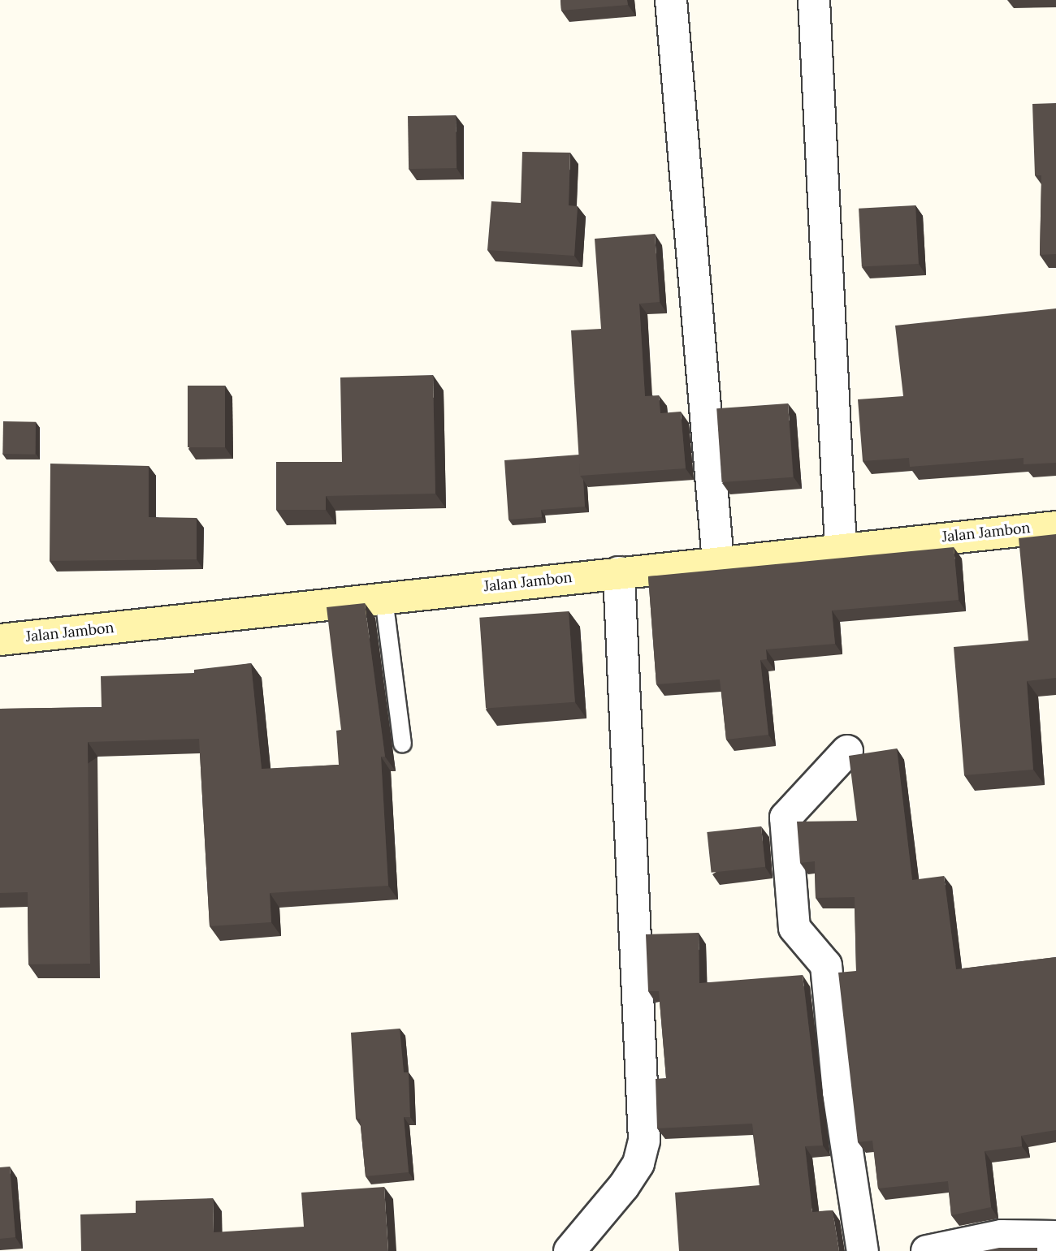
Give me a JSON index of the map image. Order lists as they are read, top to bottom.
{
  "streets": {
    "street": ["Jalan Jambon"]
  }
}
